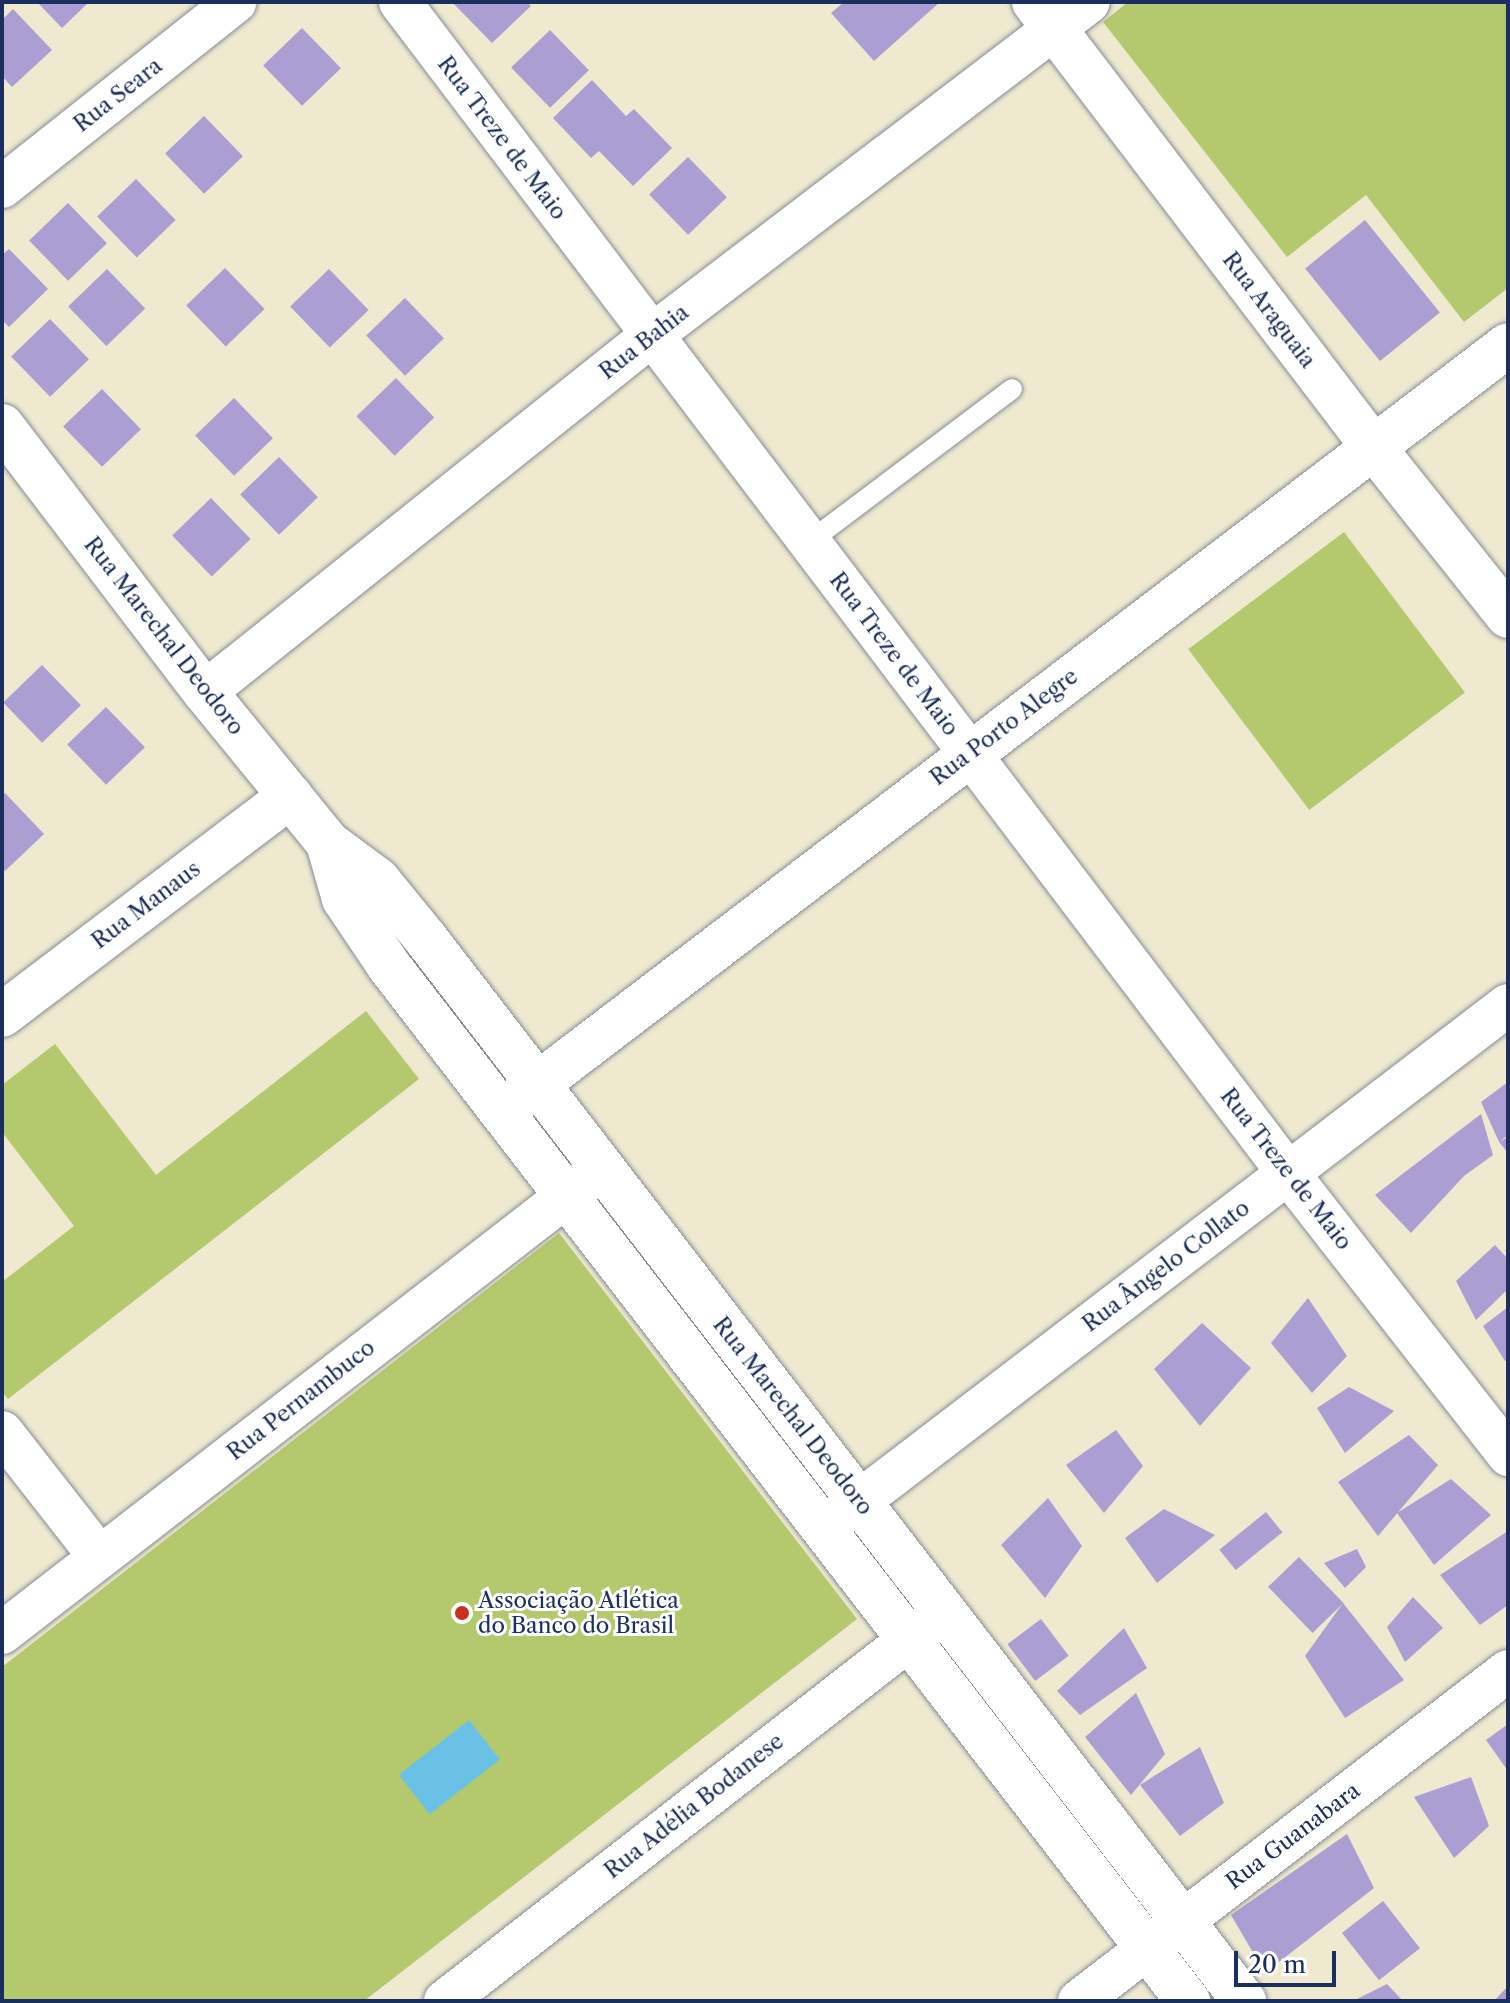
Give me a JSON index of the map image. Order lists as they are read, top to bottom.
{
  "streets": {
    "street": [
      "Rua Seara",
      "Rua Treze de Maio",
      "Rua Araguaia",
      "Rua Bahia",
      "Rua Marechal Deodoro",
      "Rua Porto Alegre",
      "Rua Manaus",
      "Rua Ângelo Collato",
      "Rua Pernambuco",
      "Rua Adélia Bodanese",
      "Rua Guanabara"
    ]
  },
  "crossings": [
    ["Rua Treze de Maio", "Rua Bahia"],
    ["Rua Treze de Maio", "Rua Porto Alegre"],
    ["Rua Treze de Maio", "Rua Ângelo Collato"],
    ["Rua Araguaia", "Rua Bahia"],
    ["Rua Araguaia", "Rua Porto Alegre"],
    ["Rua Bahia", "Rua Marechal Deodoro"],
    ["Rua Marechal Deodoro", "Rua Porto Alegre"],
    ["Rua Marechal Deodoro", "Rua Manaus"],
    ["Rua Marechal Deodoro", "Rua Ângelo Collato"],
    ["Rua Marechal Deodoro", "Rua Pernambuco"],
    ["Rua Marechal Deodoro", "Rua Adélia Bodanese"],
    ["Rua Marechal Deodoro", "Rua Guanabara"]
  ],
  "places": ["Associação Atlética do Banco do Brasil"],
  "scale_bar": "20 m"
}
